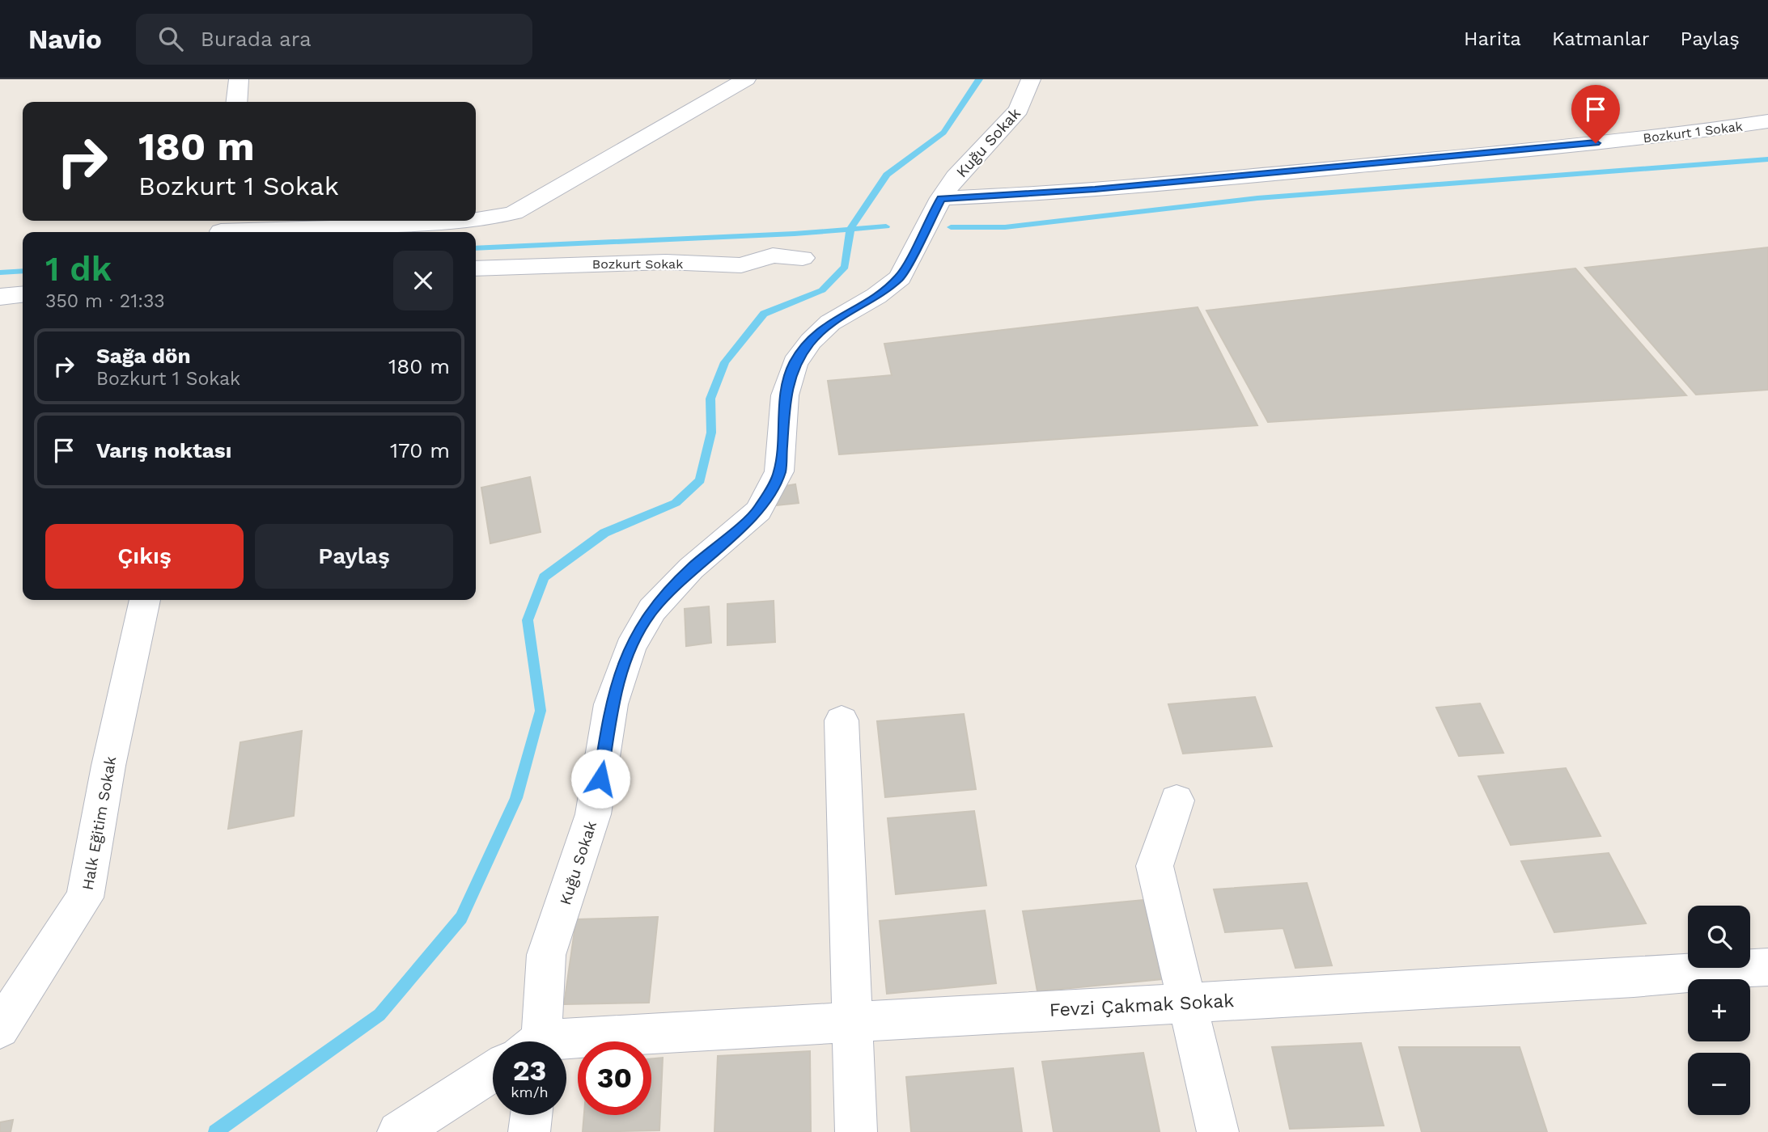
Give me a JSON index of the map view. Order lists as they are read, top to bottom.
{
  "streets": {
    "street": [
      "Bozkurt 1 Sokak",
      "Kuğu Sokak",
      "Bozkurt Sokak",
      "Halk Eğitim Sokak",
      "Fevzi Çakmak Sokak"
    ]
  },
  "crossings": [
    ["Bozkurt 1 Sokak", "Kuğu Sokak"]
  ],
  "page": {
    "header": "Navio",
    "search": "Burada ara",
    "nav": ["Harita", "Katmanlar", "Paylaş"],
    "turn": ["180 m", "Bozkurt 1 Sokak"],
    "heading": ["1 dk", "350 m · 21:33"],
    "list": [
      {
        "name": "Sağa dön",
        "note": "Bozkurt 1 Sokak",
        "value": "180 m"
      },
      {
        "name": "Varış noktası",
        "value": "170 m"
      }
    ],
    "buttons": ["Çıkış", "Paylaş"],
    "map_buttons": ["+", "−"],
    "speed": "23 km/h",
    "limit": "30"
  }
}
